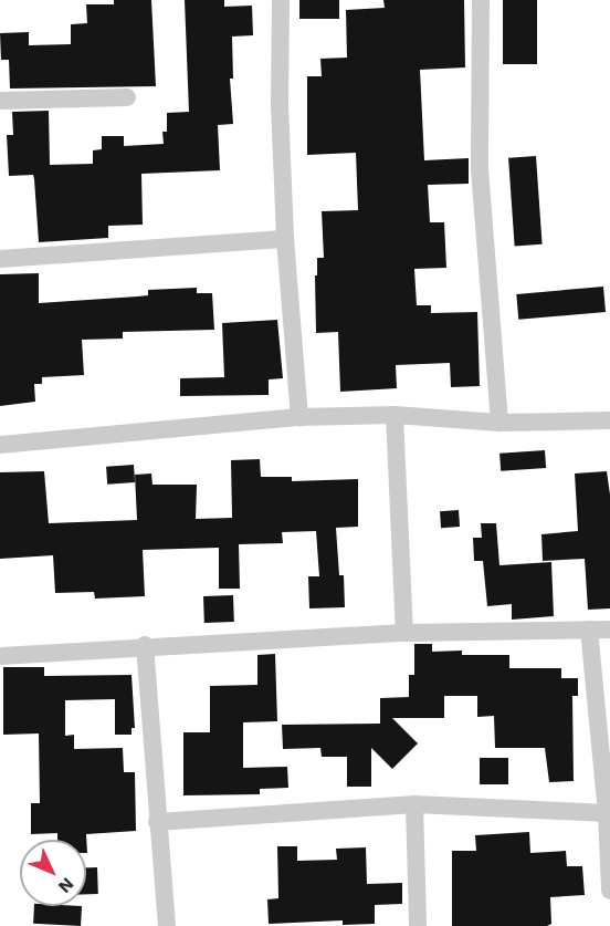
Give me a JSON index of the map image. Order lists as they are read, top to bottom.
{
  "north": "bottom right"
}
